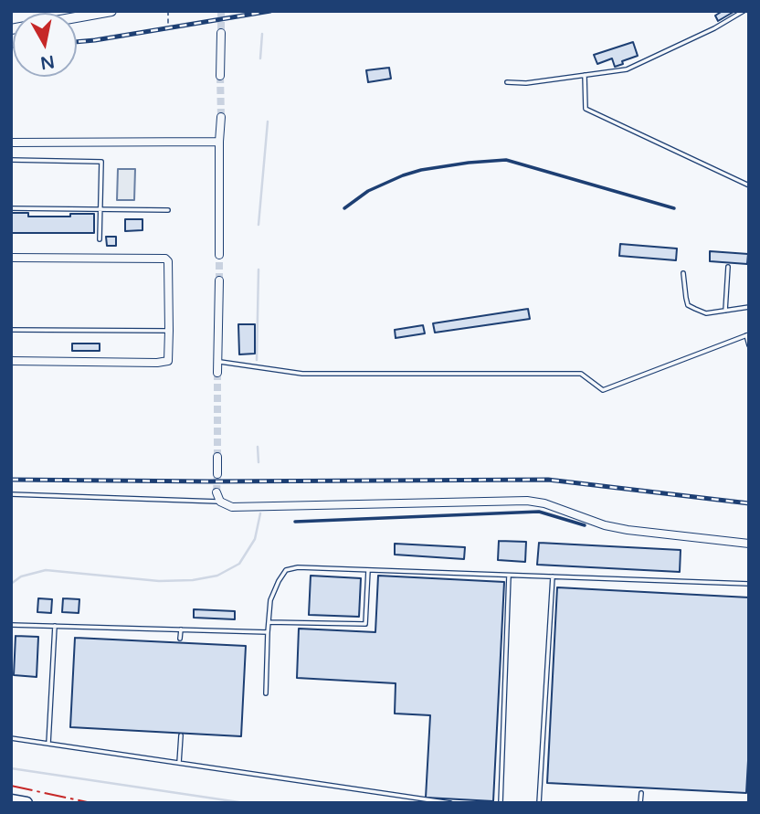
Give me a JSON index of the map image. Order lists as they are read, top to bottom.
{
  "north": "bottom"
}
